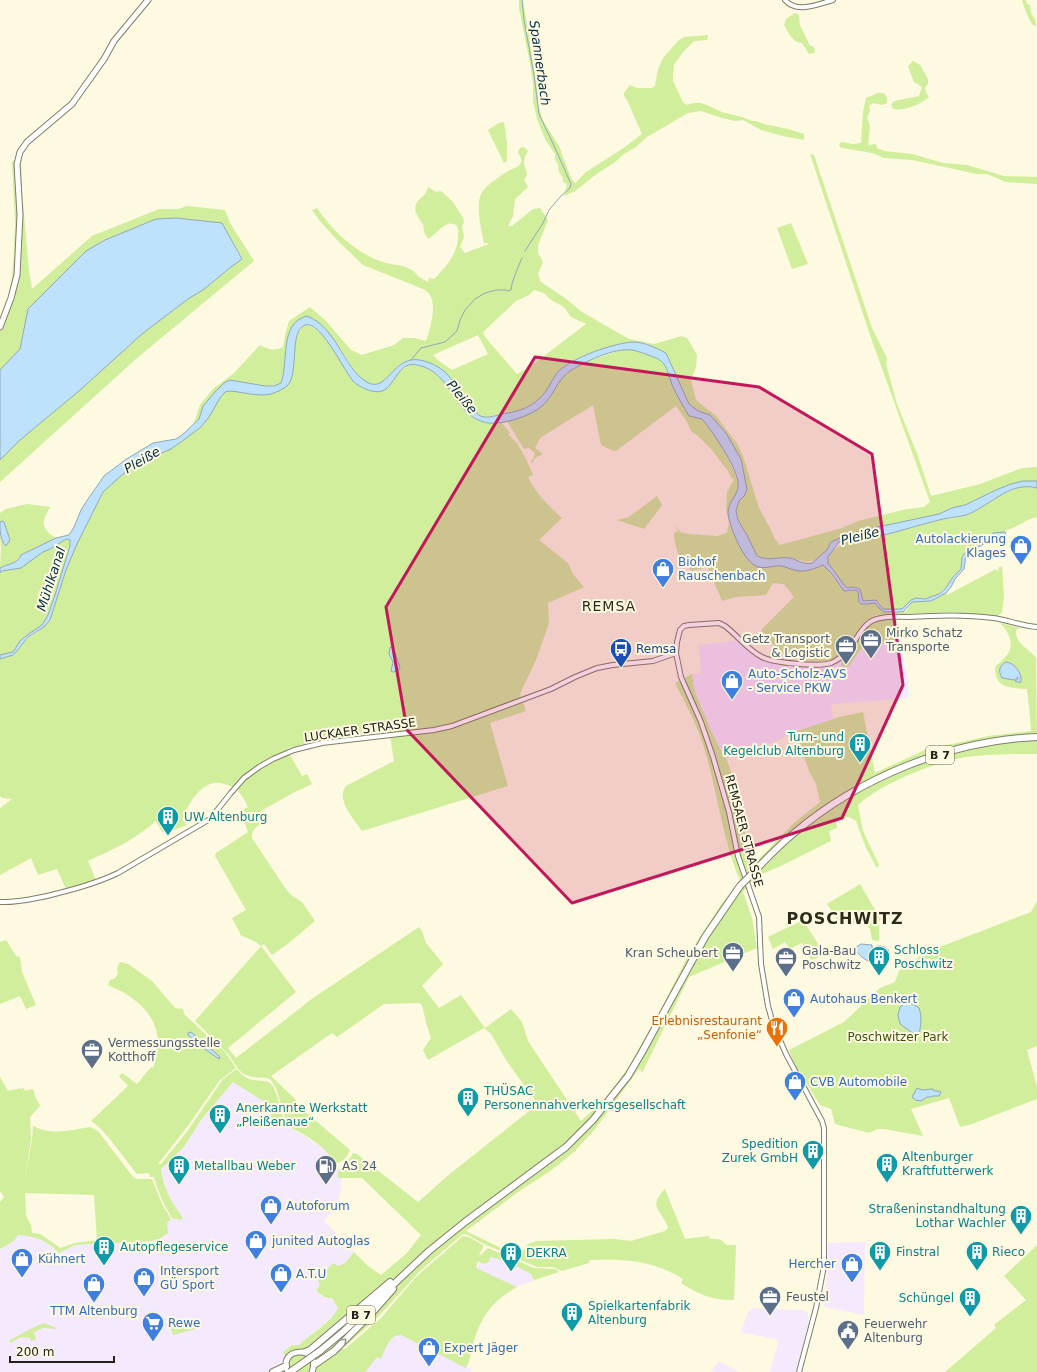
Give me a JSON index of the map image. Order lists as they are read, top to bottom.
{
  "streets": {
    "highway": ["B 7"],
    "street": ["LUCKAER STRASSE", "REMSAER STRASSE"]
  },
  "crossings": [
    ["LUCKAER STRASSE", "REMSAER STRASSE"]
  ],
  "districts": ["REMSA", "POSCHWITZ"],
  "water": ["Spannerbach", "Pleiße", "Mühlkanal"],
  "parks": ["Poschwitzer Park"],
  "places": {
    "shop": [
      "Autolackierung Klages",
      "Biohof Rauschenbach",
      "Auto-Scholz-AVS - Service PKW",
      "Autohaus Benkert",
      "CVB Automobile",
      "Autoforum",
      "junited Autoglas",
      "Kühnert",
      "Hercher",
      "A.T.U",
      "Intersport GÜ Sport",
      "TTM Altenburg",
      "Expert Jäger"
    ],
    "office": [
      "Mirko Schatz Transporte",
      "Getz Transport & Logistic",
      "Kran Scheubert",
      "Gala-Bau Poschwitz",
      "Vermessungsstelle Kotthoff",
      "Feustel"
    ],
    "bus stop": ["Remsa"],
    "building": [
      "Turn- und Kegelclub Altenburg",
      "UW Altenburg",
      "Schloss Poschwitz",
      "THÜSAC Personennahverkehrsgesellschaft",
      "Anerkannte Werkstatt „Pleißenaue“",
      "Spedition Zurek GmbH",
      "Altenburger Kraftfutterwerk",
      "Metallbau Weber",
      "Straßeninstandhaltung Lothar Wachler",
      "Autopflegeservice",
      "Finstral",
      "Rieco",
      "DEKRA",
      "Schüngel",
      "Spielkartenfabrik Altenburg"
    ],
    "restaurant": ["Erlebnisrestaurant „Senfonie“"],
    "fuel station": ["AS 24"],
    "supermarket": ["Rewe"],
    "public building": ["Feuerwehr Altenburg"]
  },
  "scale_bar": "200 m"
}
